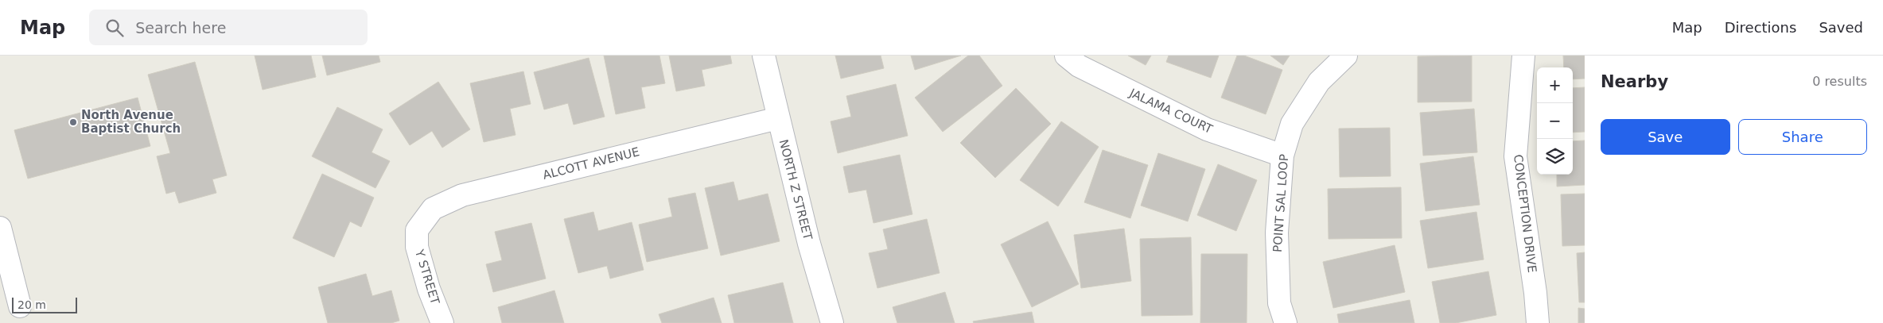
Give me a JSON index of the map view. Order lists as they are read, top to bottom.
{
  "streets": {
    "street": [
      "JALAMA COURT",
      "ALCOTT AVENUE",
      "NORTH Z STREET",
      "POINT SAL LOOP",
      "CONCEPTION DRIVE",
      "Y STREET"
    ]
  },
  "crossings": [
    ["JALAMA COURT", "POINT SAL LOOP"],
    ["ALCOTT AVENUE", "NORTH Z STREET"],
    ["ALCOTT AVENUE", "Y STREET"]
  ],
  "places": ["North Avenue Baptist Church"],
  "scale_bar": "20 m",
  "page": {
    "header": "Map",
    "search": "Search here",
    "nav": ["Map", "Directions", "Saved"],
    "heading": ["Nearby", "0 results"],
    "map_buttons": ["+", "−"],
    "buttons": ["Save", "Share"],
    "scale": "20 m"
  }
}
